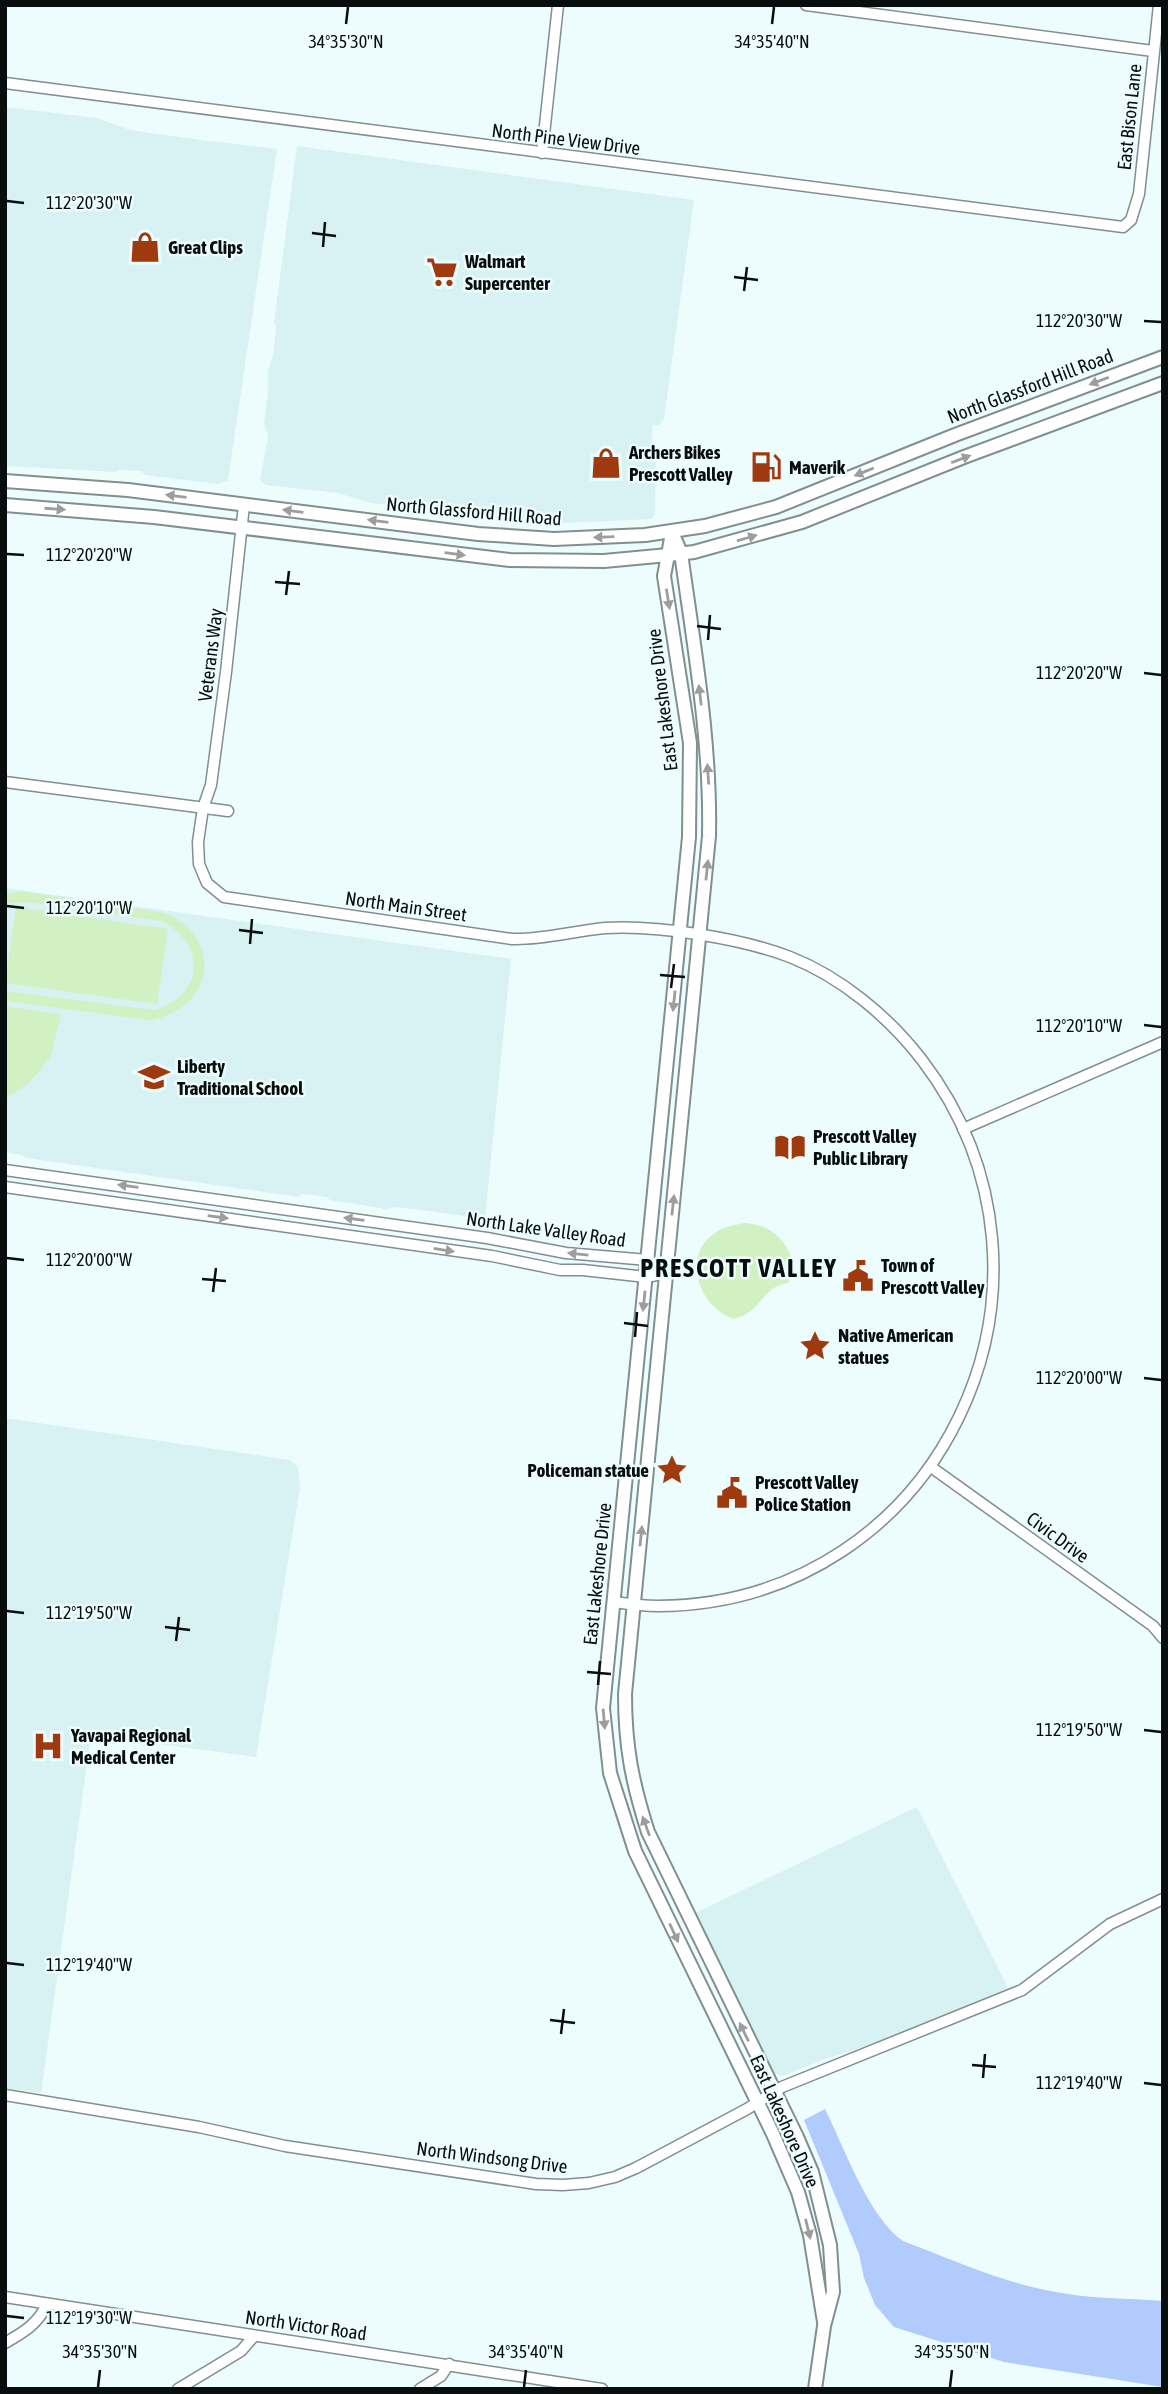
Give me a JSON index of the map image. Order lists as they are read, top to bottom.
{
  "streets": {
    "main road": ["North Glassford Hill Road", "East Lakeshore Drive"],
    "street": [
      "East Bison Lane",
      "North Pine View Drive",
      "Veterans Way",
      "North Main Street",
      "North Lake Valley Road",
      "Civic Drive",
      "North Windsong Drive",
      "North Victor Road"
    ]
  },
  "crossings": [
    ["East Bison Lane", "North Pine View Drive"],
    ["North Glassford Hill Road", "Veterans Way"],
    ["North Glassford Hill Road", "East Lakeshore Drive"],
    ["Veterans Way", "North Main Street"],
    ["East Lakeshore Drive", "North Main Street"],
    ["East Lakeshore Drive", "North Lake Valley Road"],
    ["East Lakeshore Drive", "North Windsong Drive"],
    ["North Main Street", "Civic Drive"]
  ],
  "districts": ["PRESCOTT VALLEY"],
  "places": {
    "shop": ["Great Clips", "Archers Bikes Prescott Valley"],
    "supermarket": ["Walmart Supercenter"],
    "fuel station": ["Maverik"],
    "school or university": ["Liberty Traditional School"],
    "library": ["Prescott Valley Public Library"],
    "public building": ["Town of Prescott Valley", "Prescott Valley Police Station"],
    "place": ["Native American statues", "Policeman statue"],
    "hospital": ["Yavapai Regional Medical Center"]
  },
  "coordinates": [
    "34°35'30\"N",
    "34°35'40\"N",
    "112°20'30\"W",
    "112°20'20\"W",
    "112°20'10\"W",
    "112°20'00\"W",
    "112°19'50\"W",
    "112°19'40\"W",
    "112°19'30\"W",
    "34°35'50\"N"
  ]
}
